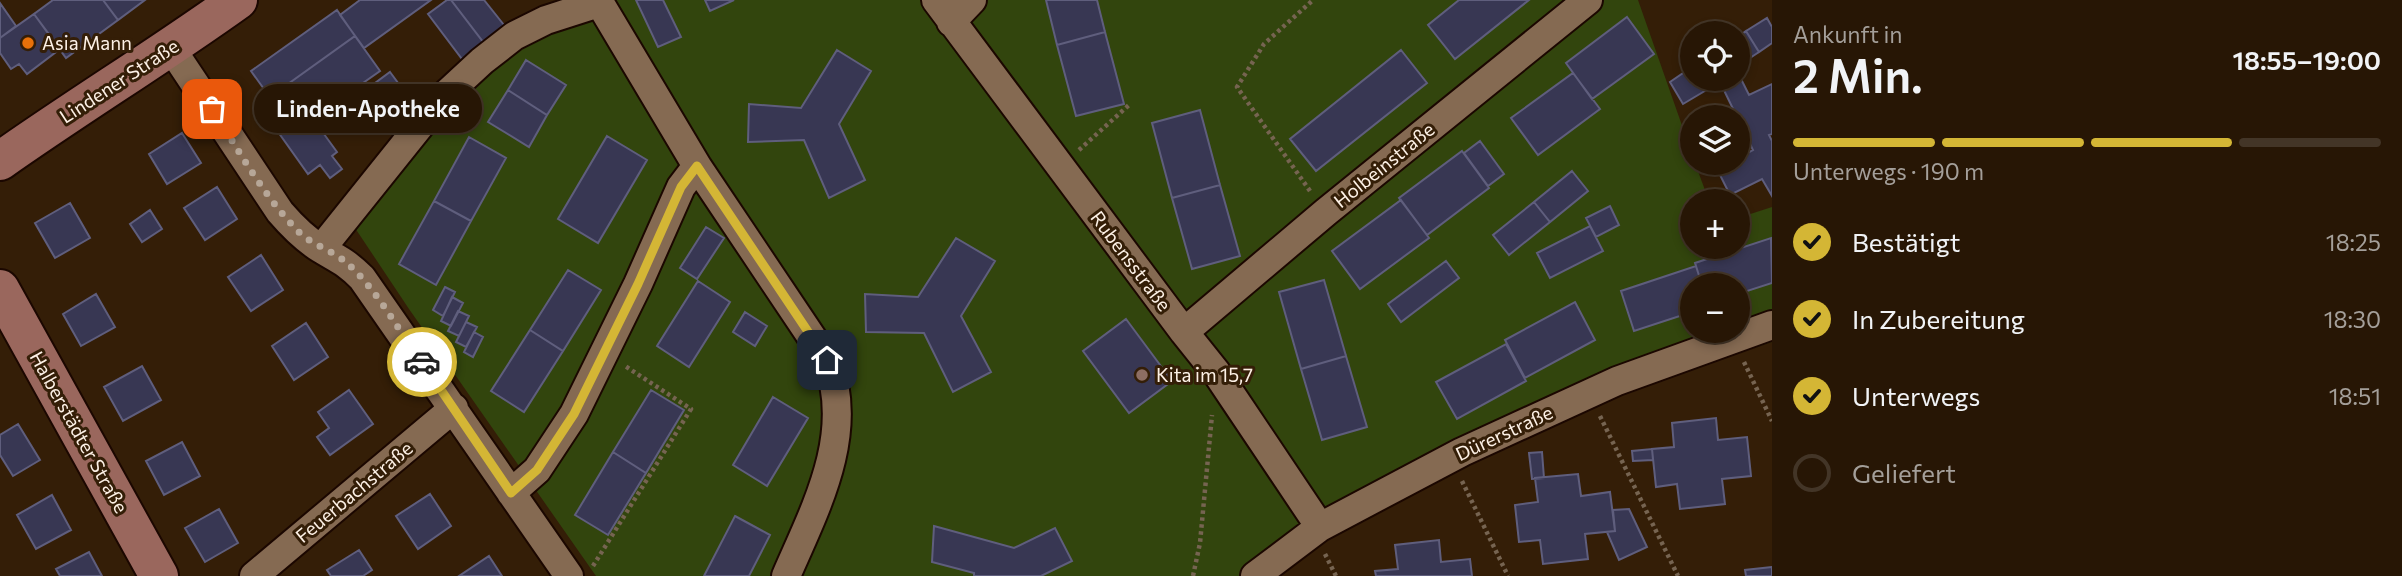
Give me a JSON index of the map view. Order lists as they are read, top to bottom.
{
  "streets": {
    "main road": ["Lindener Straße", "Halberstädter Straße"],
    "street": [
      "Holbeinstraße",
      "Rubensstraße",
      "Dürerstraße",
      "Feuerbachstraße"
    ]
  },
  "crossings": [
    ["Holbeinstraße", "Rubensstraße"],
    ["Rubensstraße", "Dürerstraße"]
  ],
  "places": ["Asia Mann", "Linden-Apotheke", "Kita im 15,7"],
  "page": {
    "heading": ["2 Min.", "Ankunft in", "18:55–19:00"],
    "map_buttons": ["+", "−"],
    "bubble": "Linden-Apotheke",
    "bar": "Unterwegs · 190 m",
    "list": [
      ["Bestätigt", "18:25"],
      ["In Zubereitung", "18:30"],
      ["Unterwegs", "18:51"],
      "Geliefert"
    ]
  }
}
